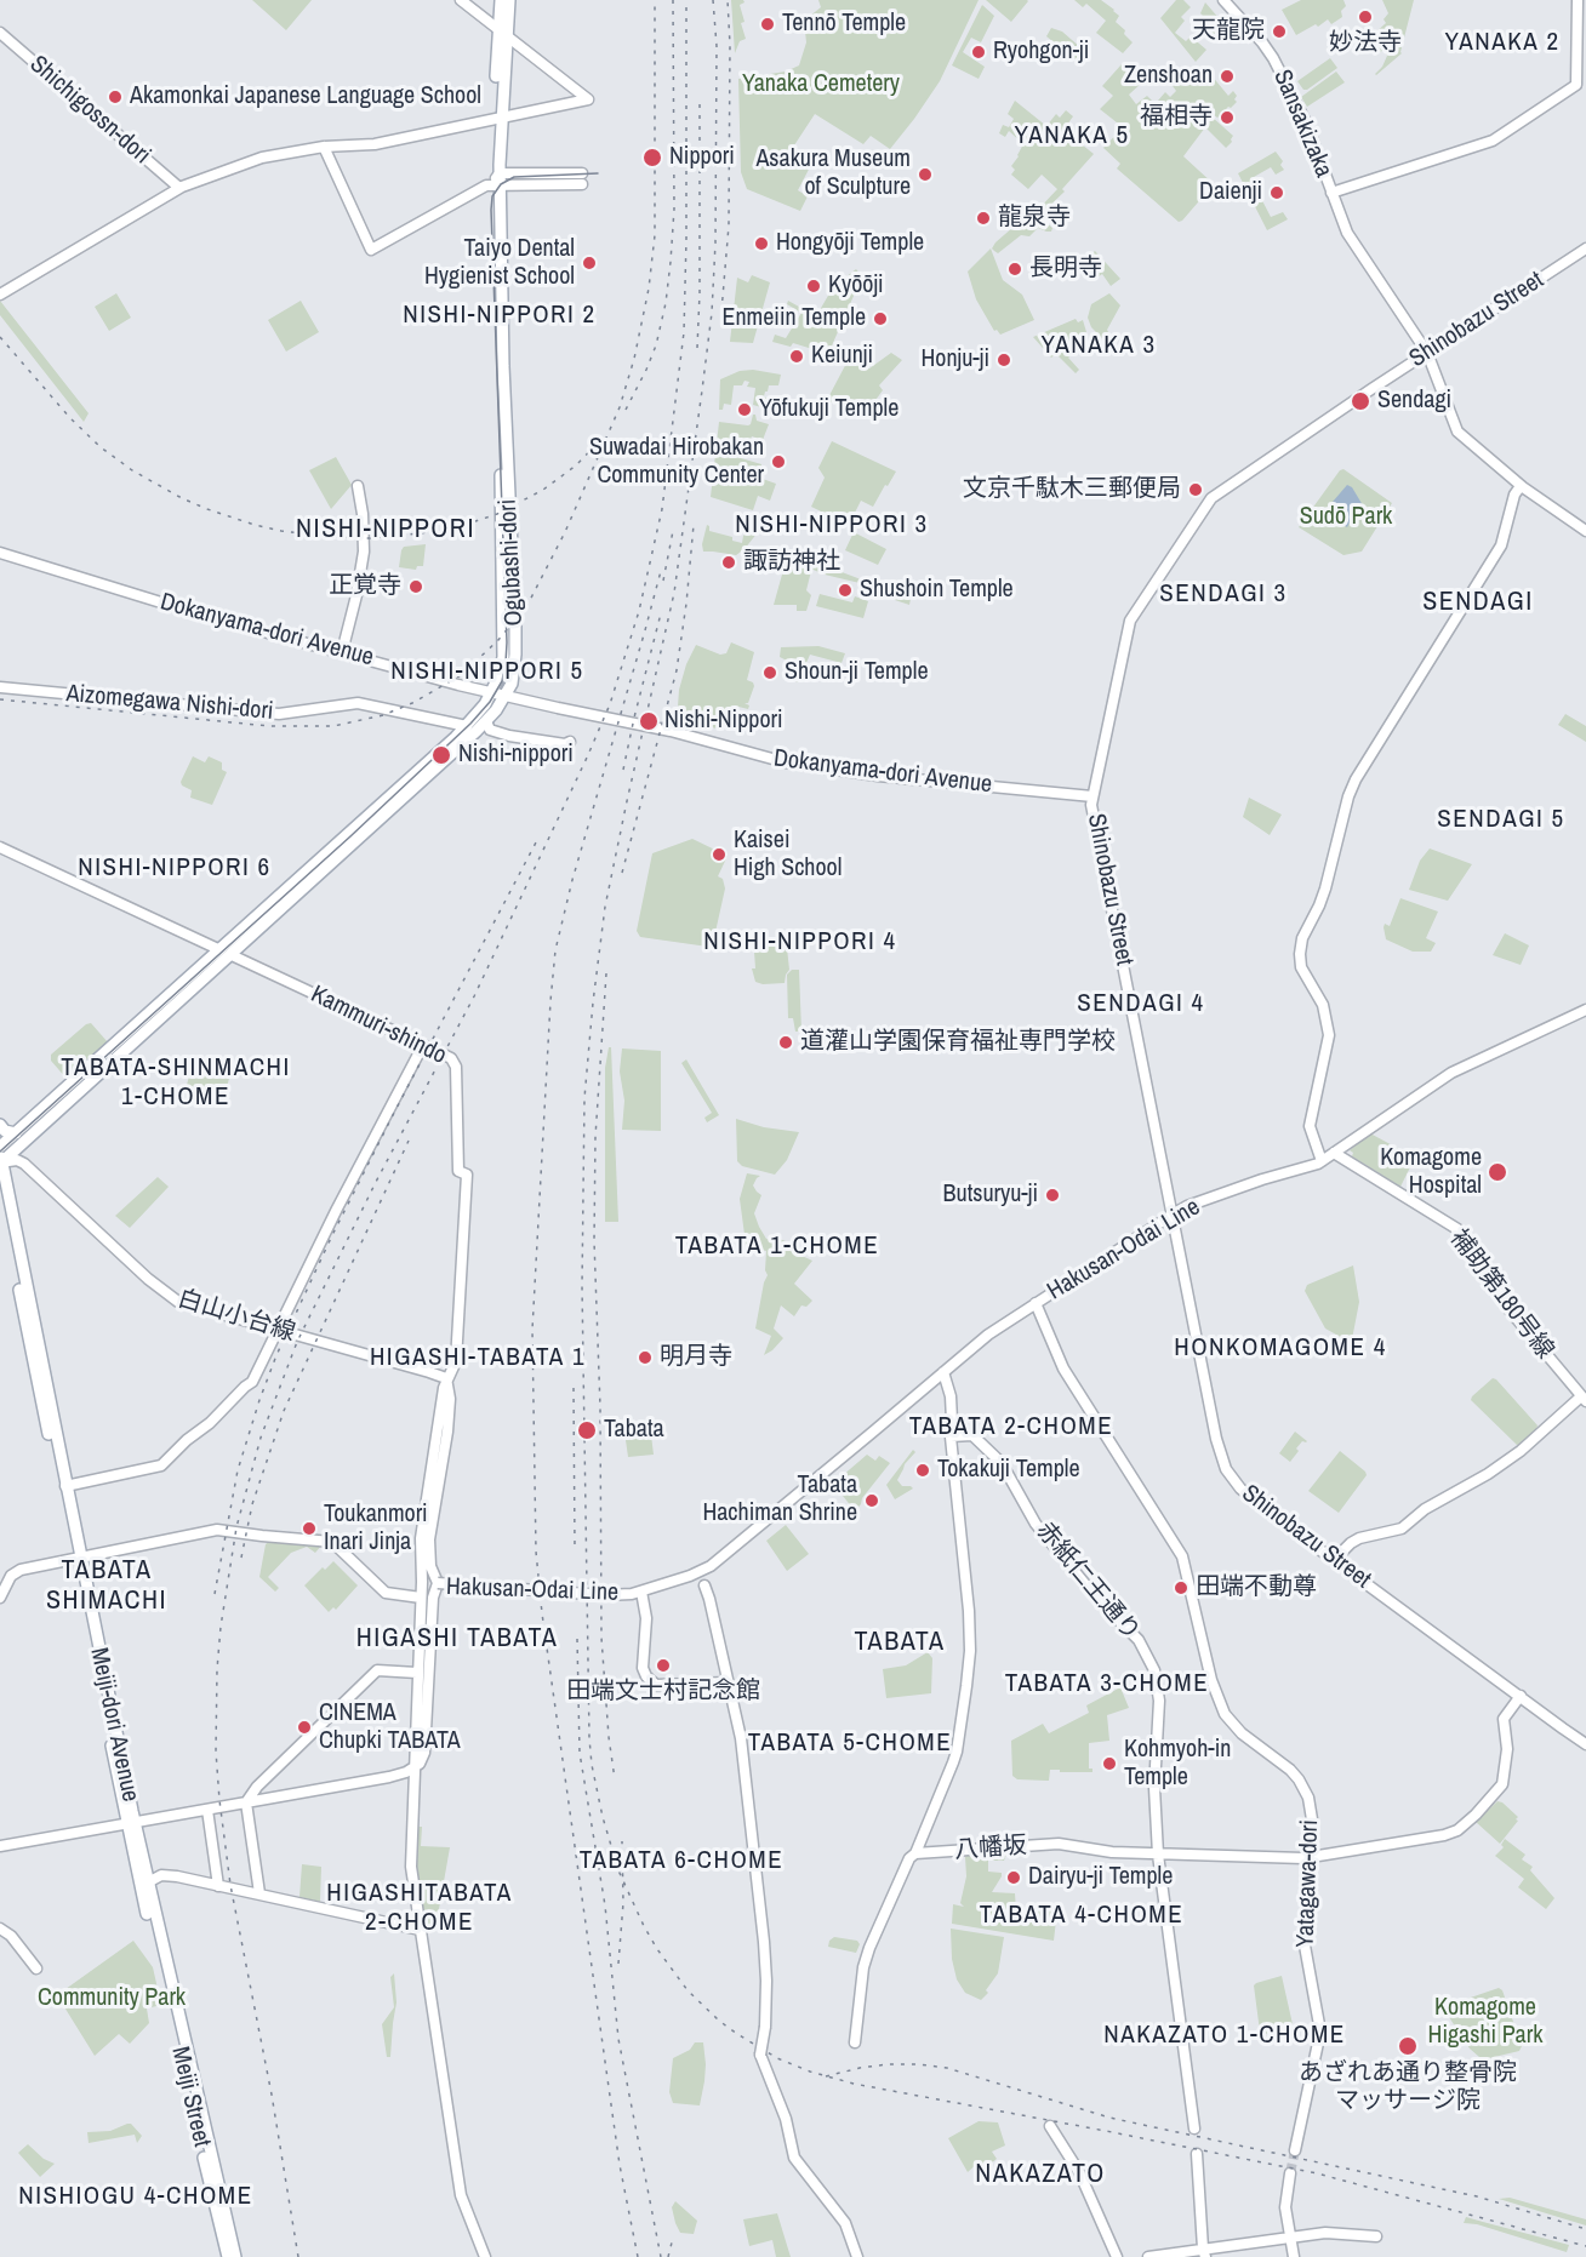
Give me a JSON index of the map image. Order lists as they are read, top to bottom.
{
  "streets": {
    "main road": ["Ogubashi-dori", "Meiji-dori Avenue"],
    "street": [
      "Shichigossn-dori",
      "Sansakizaka",
      "Shinobazu Street",
      "Dokanyama-dori Avenue",
      "Aizomegawa Nishi-dori",
      "Kammuri-shindo",
      "Hakusan-Odai Line",
      "補助第180号線",
      "白山小台線",
      "赤紙仁王通り",
      "八幡坂",
      "Yatagawa-dori"
    ]
  },
  "crossings": [
    ["Sansakizaka", "Shinobazu Street"],
    ["Shinobazu Street", "Dokanyama-dori Avenue"],
    ["Shinobazu Street", "Hakusan-Odai Line"],
    ["Shinobazu Street", "八幡坂"],
    ["Ogubashi-dori", "Dokanyama-dori Avenue"],
    ["Ogubashi-dori", "Aizomegawa Nishi-dori"],
    ["Ogubashi-dori", "Kammuri-shindo"],
    ["Ogubashi-dori", "白山小台線"],
    ["Ogubashi-dori", "Meiji-dori Avenue"],
    ["Kammuri-shindo", "白山小台線"],
    ["Hakusan-Odai Line", "補助第180号線"],
    ["Hakusan-Odai Line", "Yatagawa-dori"],
    ["白山小台線", "Meiji-dori Avenue"],
    ["赤紙仁王通り", "八幡坂"],
    ["八幡坂", "Yatagawa-dori"]
  ],
  "districts": [
    "YANAKA 2",
    "YANAKA 5",
    "NISHI-NIPPORI 2",
    "YANAKA 3",
    "NISHI-NIPPORI 3",
    "NISHI-NIPPORI",
    "SENDAGI 3",
    "SENDAGI",
    "NISHI-NIPPORI 5",
    "SENDAGI 5",
    "NISHI-NIPPORI 6",
    "NISHI-NIPPORI 4",
    "SENDAGI 4",
    "TABATA-SHINMACHI 1-CHOME",
    "TABATA 1-CHOME",
    "HONKOMAGOME 4",
    "HIGASHI-TABATA 1",
    "TABATA 2-CHOME",
    "TABATA SHIMACHI",
    "HIGASHI TABATA",
    "TABATA",
    "TABATA 3-CHOME",
    "TABATA 5-CHOME",
    "TABATA 6-CHOME",
    "HIGASHITABATA 2-CHOME",
    "TABATA 4-CHOME",
    "NAKAZATO 1-CHOME",
    "NAKAZATO",
    "NISHIOGU 4-CHOME"
  ],
  "parks": [
    "Yanaka Cemetery",
    "Sudō Park",
    "Community Park",
    "Komagome Higashi Park"
  ],
  "places": [
    "妙法寺",
    "Tennō Temple",
    "天龍院",
    "Ryohgon-ji",
    "Zenshoan",
    "Akamonkai Japanese Language School",
    "福相寺",
    "Nippori",
    "Asakura Museum of Sculpture",
    "Daienji",
    "龍泉寺",
    "Hongyōji Temple",
    "Taiyo Dental Hygienist School",
    "長明寺",
    "Kyōōji",
    "Enmeiin Temple",
    "Keiunji",
    "Honju-ji",
    "Sendagi",
    "Yōfukuji Temple",
    "Suwadai Hirobakan Community Center",
    "文京千駄木三郵便局",
    "諏訪神社",
    "正覚寺",
    "Shushoin Temple",
    "Shoun-ji Temple",
    "Nishi-Nippori",
    "Nishi-nippori",
    "Kaisei High School",
    "道灌山学園保育福祉専門学校",
    "Komagome Hospital",
    "Butsuryu-ji",
    "明月寺",
    "Tabata",
    "Tokakuji Temple",
    "Tabata Hachiman Shrine",
    "Toukanmori Inari Jinja",
    "田端不動尊",
    "田端文士村記念館",
    "CINEMA Chupki TABATA",
    "Kohmyoh-in Temple",
    "Dairyu-ji Temple",
    "あざれあ通り整骨院 マッサージ院"
  ]
}
